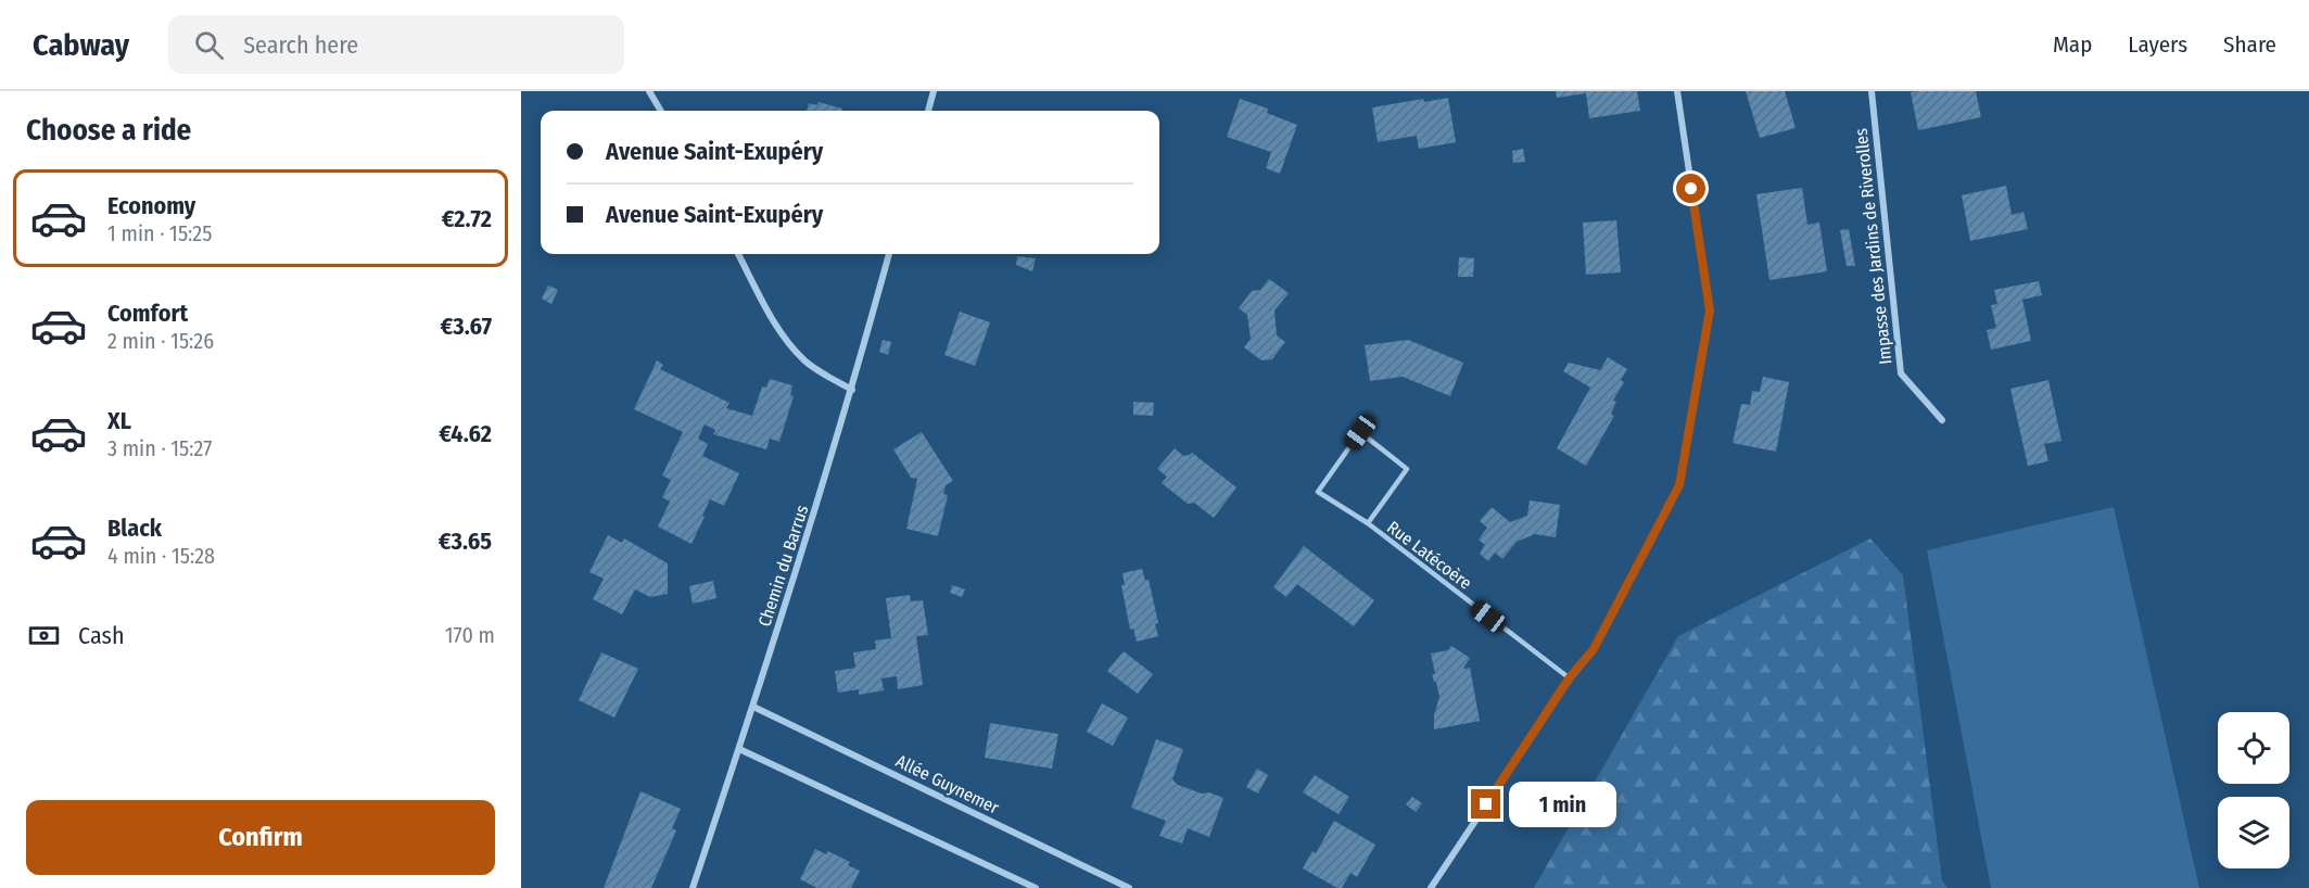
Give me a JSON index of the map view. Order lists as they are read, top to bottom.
{
  "streets": {
    "street": ["Impasse des Jardins de Riverolles", "Chemin du Barrus", "Allée Guynemer"],
    "lane": ["Rue Latécoère"]
  },
  "crossings": [
    ["Chemin du Barrus", "Allée Guynemer"]
  ],
  "page": {
    "header": "Cabway",
    "search": "Search here",
    "nav": ["Map", "Layers", "Share"],
    "heading": "Choose a ride",
    "banner": ["Avenue Saint-Exupéry", "Avenue Saint-Exupéry"],
    "list": [
      {
        "name": "Economy",
        "note": "1 min · 15:25",
        "value": "€2.72"
      },
      {
        "name": "Comfort",
        "note": "2 min · 15:26",
        "value": "€3.67"
      },
      {
        "name": "XL",
        "note": "3 min · 15:27",
        "value": "€4.62"
      },
      {
        "name": "Black",
        "note": "4 min · 15:28",
        "value": "€3.65"
      }
    ],
    "pay": ["Cash", "170 m"],
    "bubble": "1 min",
    "buttons": "Confirm"
  }
}
